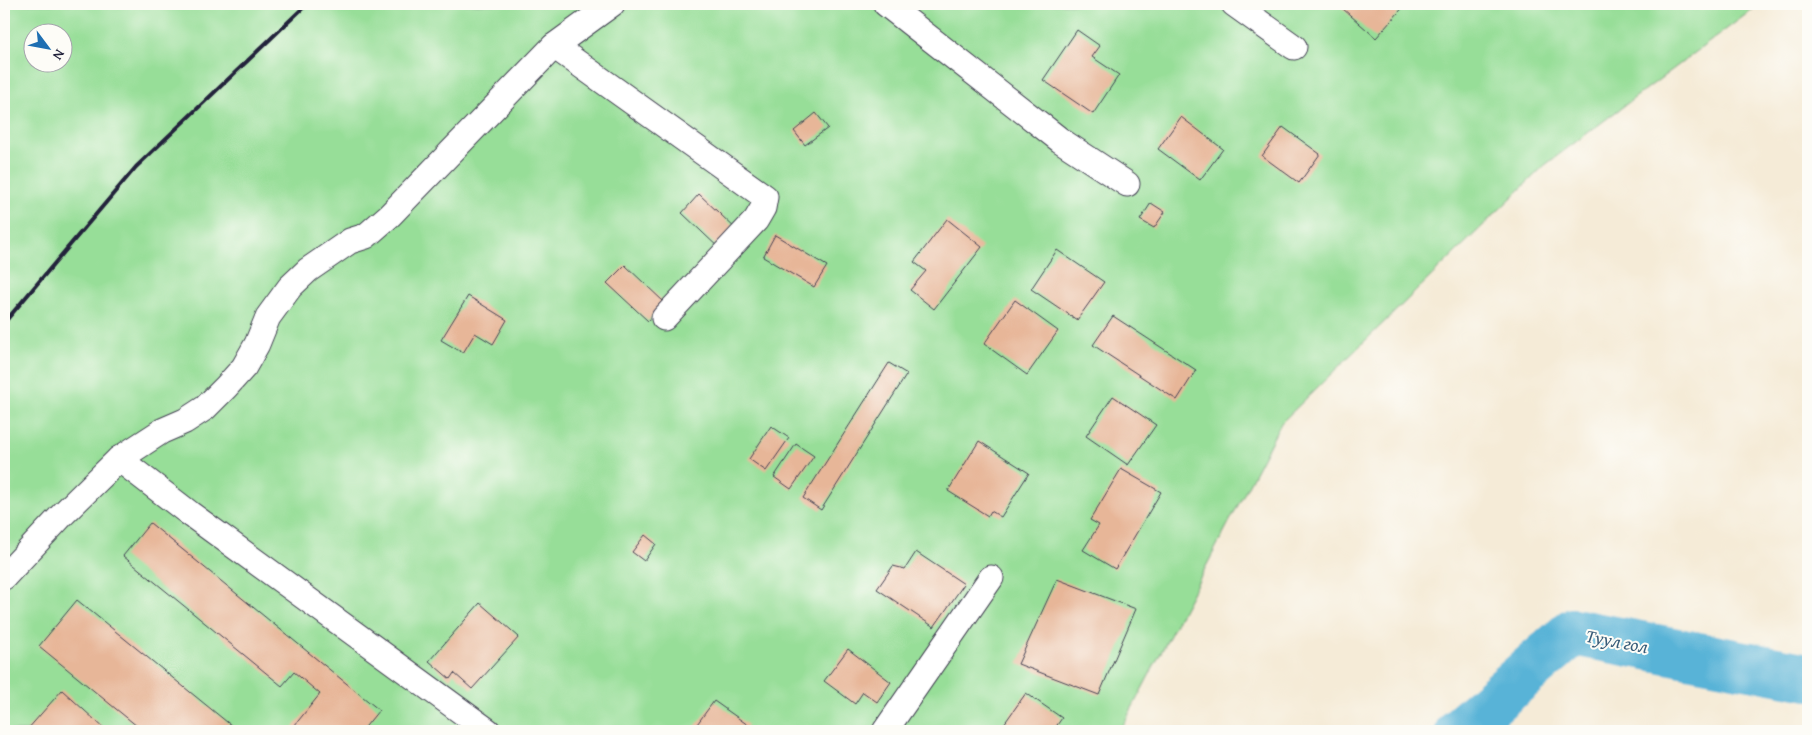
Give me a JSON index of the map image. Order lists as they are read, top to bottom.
{
  "water": ["Туул гол"],
  "north": "bottom right"
}
